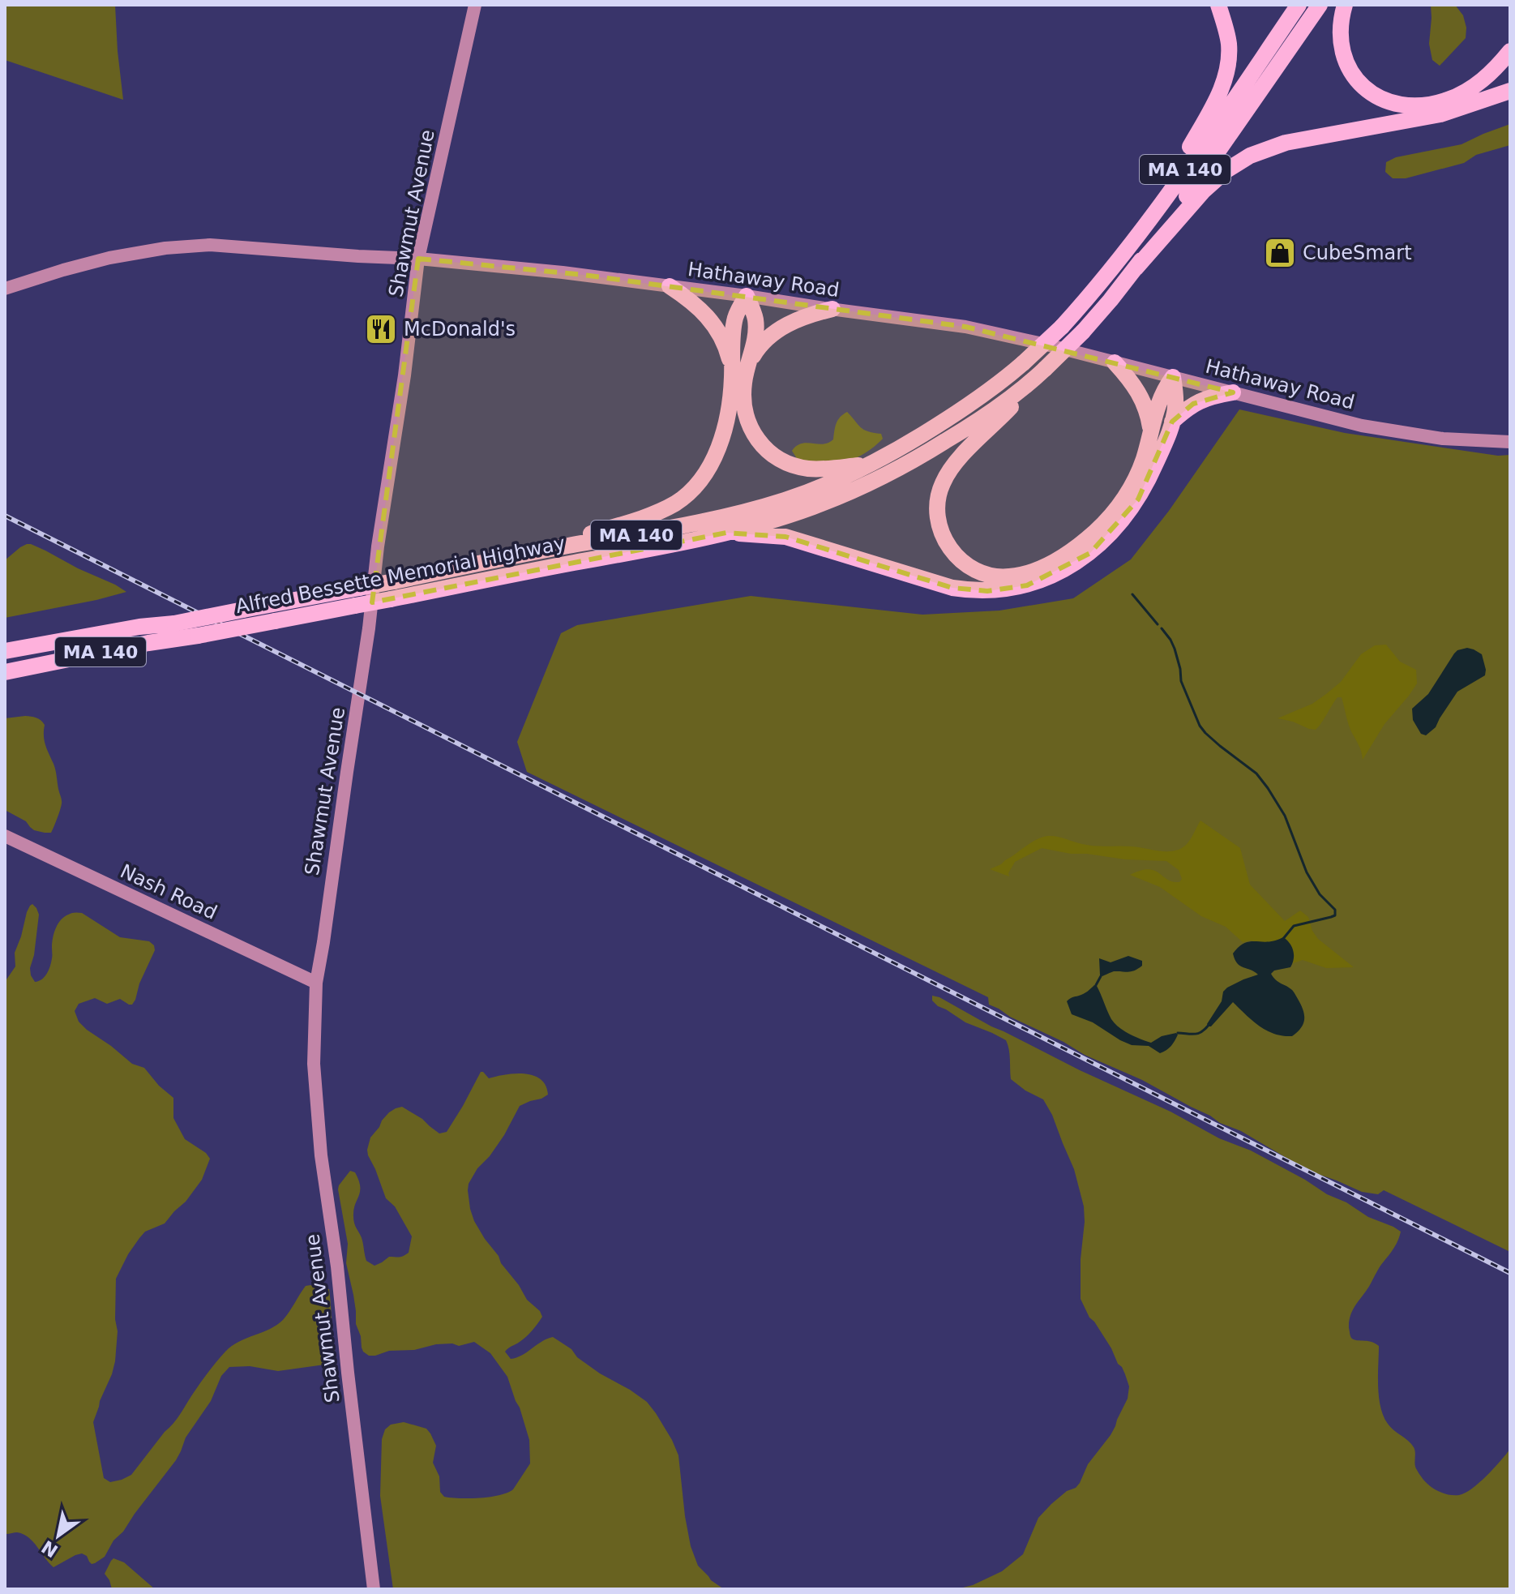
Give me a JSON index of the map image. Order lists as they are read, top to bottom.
{
  "streets": {
    "highway": ["MA 140", "Alfred Bessette Memorial Highway"],
    "main road": ["Shawmut Avenue", "Hathaway Road", "Nash Road"]
  },
  "crossings": [
    ["Shawmut Avenue", "Hathaway Road"],
    ["Shawmut Avenue", "Nash Road"]
  ],
  "places": {
    "shop": ["CubeSmart"],
    "restaurant": ["McDonald's"]
  },
  "north": "bottom left"
}
